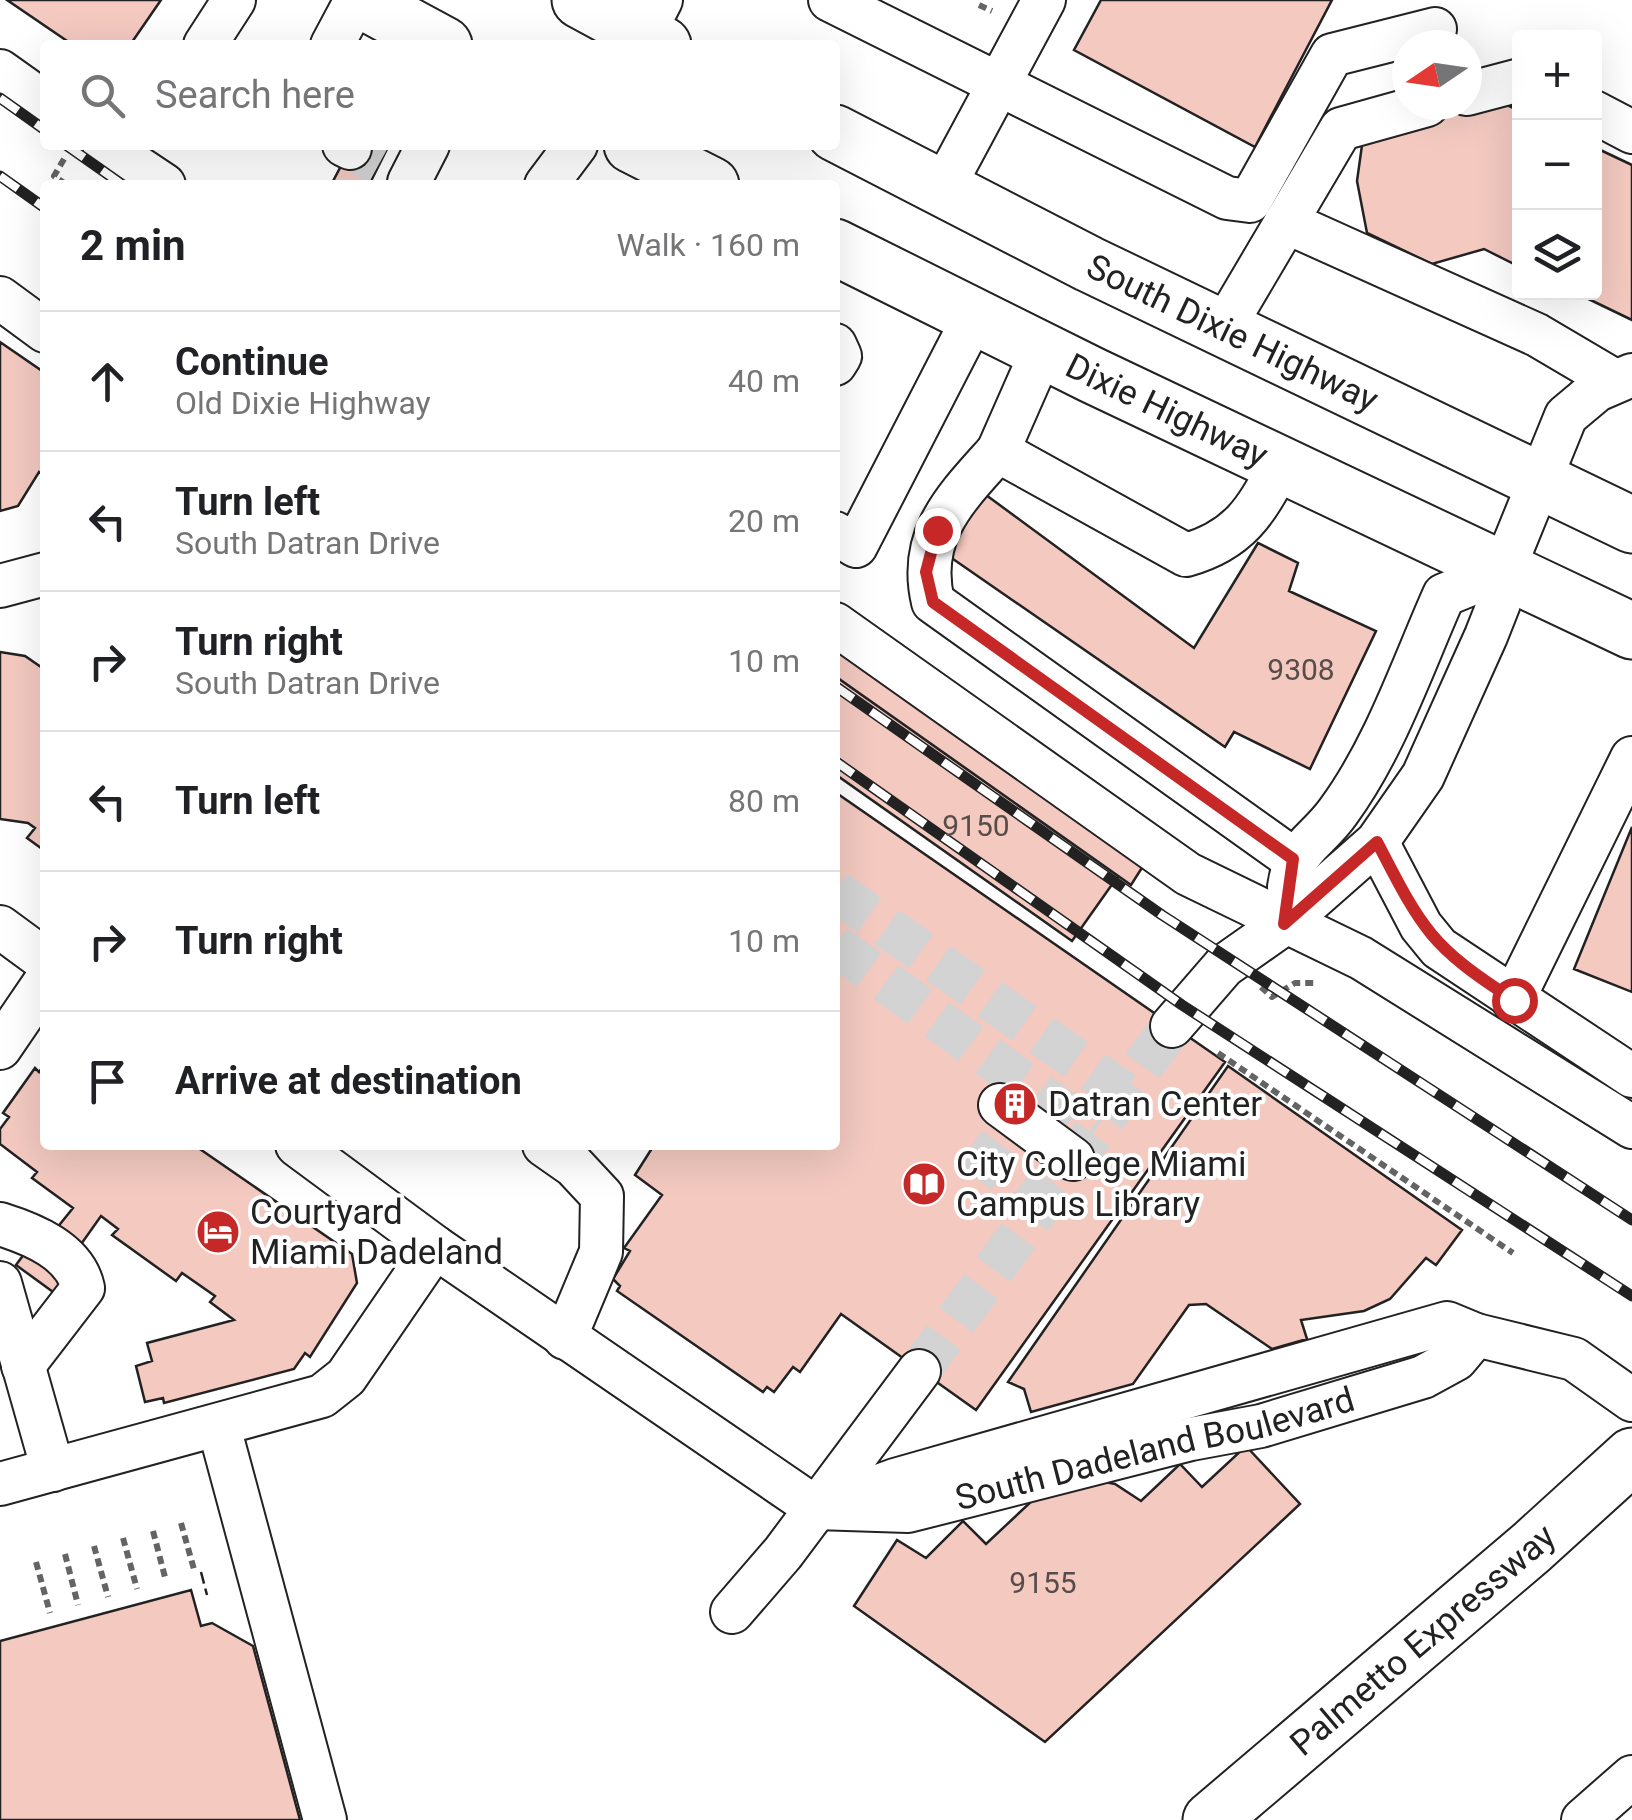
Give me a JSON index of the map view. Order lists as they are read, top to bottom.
{
  "streets": {
    "highway": ["South Dixie Highway", "Dixie Highway", "Palmetto Expressway"],
    "street": ["South Dadeland Boulevard"]
  },
  "places": {
    "building": ["Datran Center"],
    "library": ["City College Miami Campus Library"],
    "hotel": ["Courtyard Miami Dadeland"]
  },
  "house_numbers": ["9308", "9150", "9155"],
  "north": "left",
  "page": {
    "map_buttons": ["+", "−"],
    "search": "Search here",
    "heading": ["2 min", "Walk · 160 m"],
    "list": [
      ["Continue", "Old Dixie Highway", "40 m"],
      ["Turn left", "South Datran Drive", "20 m"],
      ["Turn right", "South Datran Drive", "10 m"],
      ["Turn left", "80 m"],
      ["Turn right", "10 m"],
      "Arrive at destination"
    ]
  }
}
